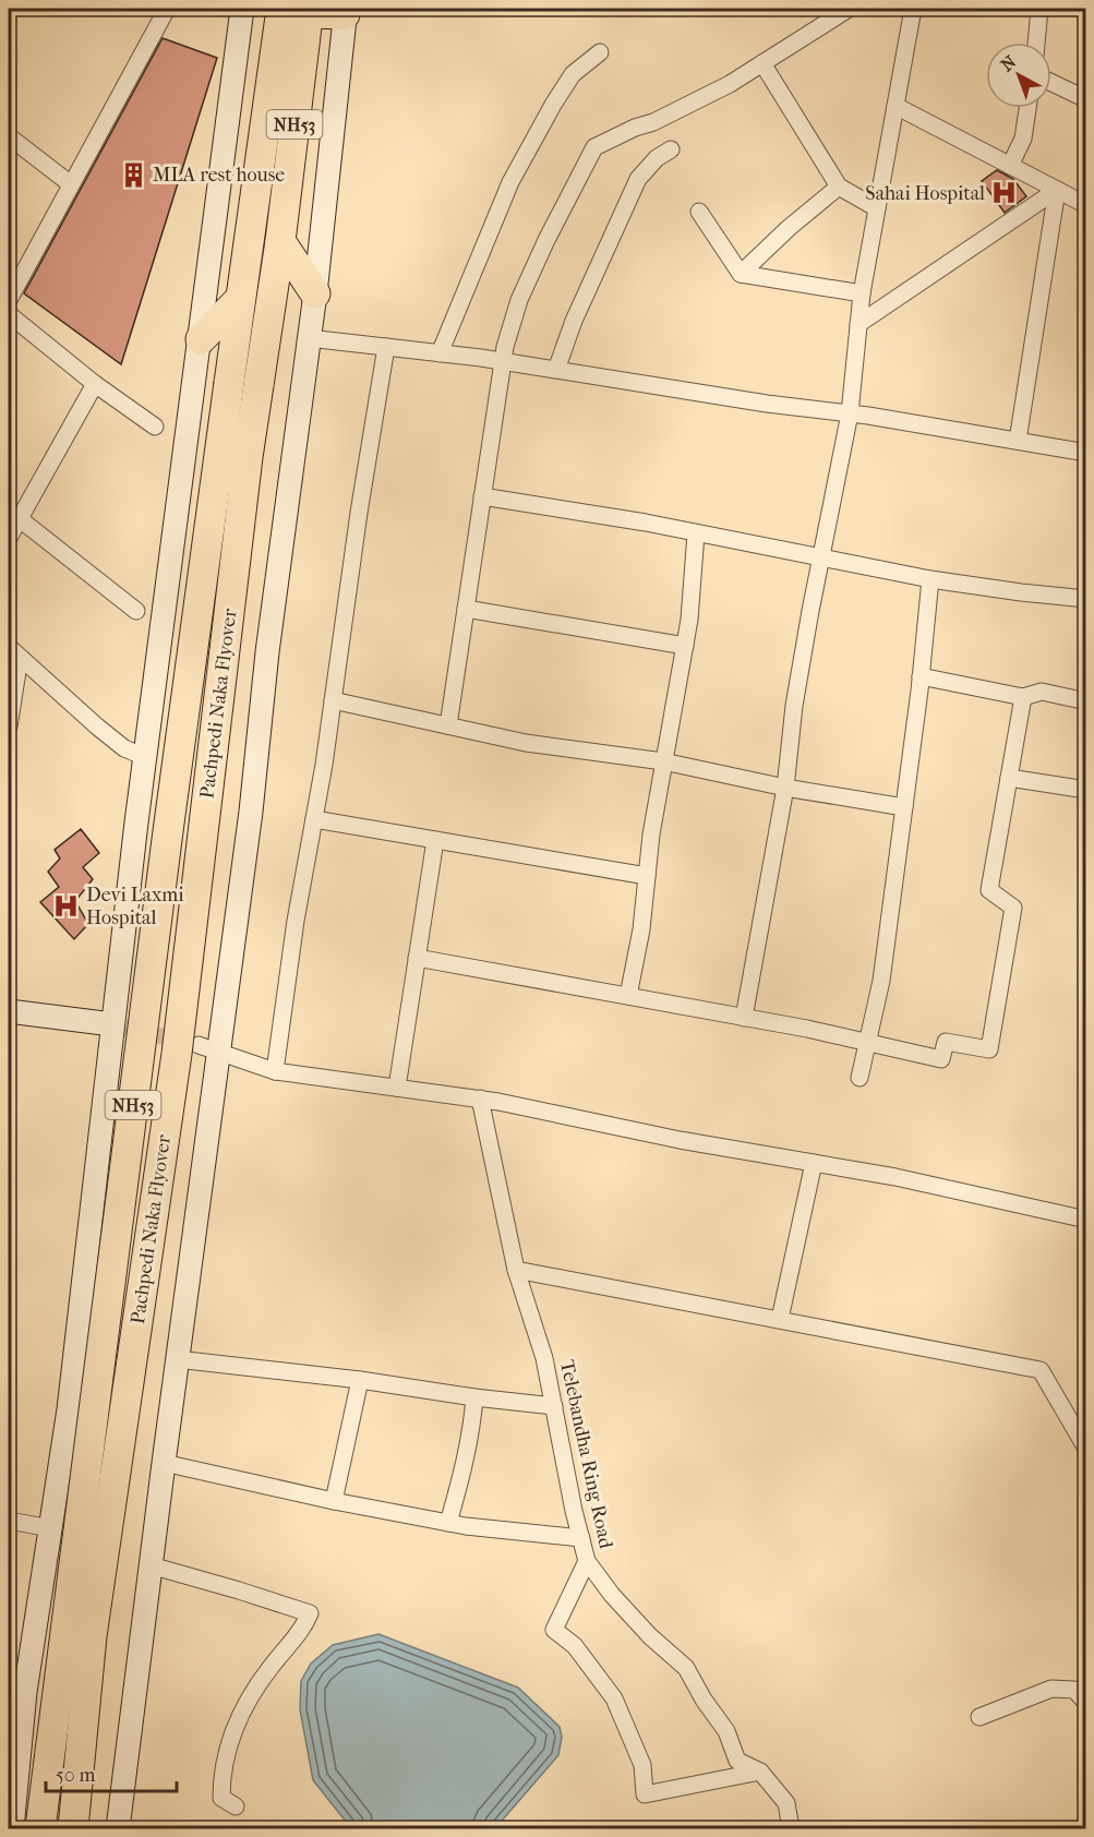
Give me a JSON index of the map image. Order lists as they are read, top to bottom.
{
  "streets": {
    "highway": ["NH53", "Pachpedi Naka Flyover"],
    "street": ["Telebandha Ring Road"]
  },
  "crossings": [
    ["NH53", "Pachpedi Naka Flyover"]
  ],
  "places": {
    "building": ["MLA rest house"],
    "hospital": ["Sahai Hospital", "Devi Laxmi Hospital"]
  },
  "scale_bar": "50 m",
  "north": "top left"
}
